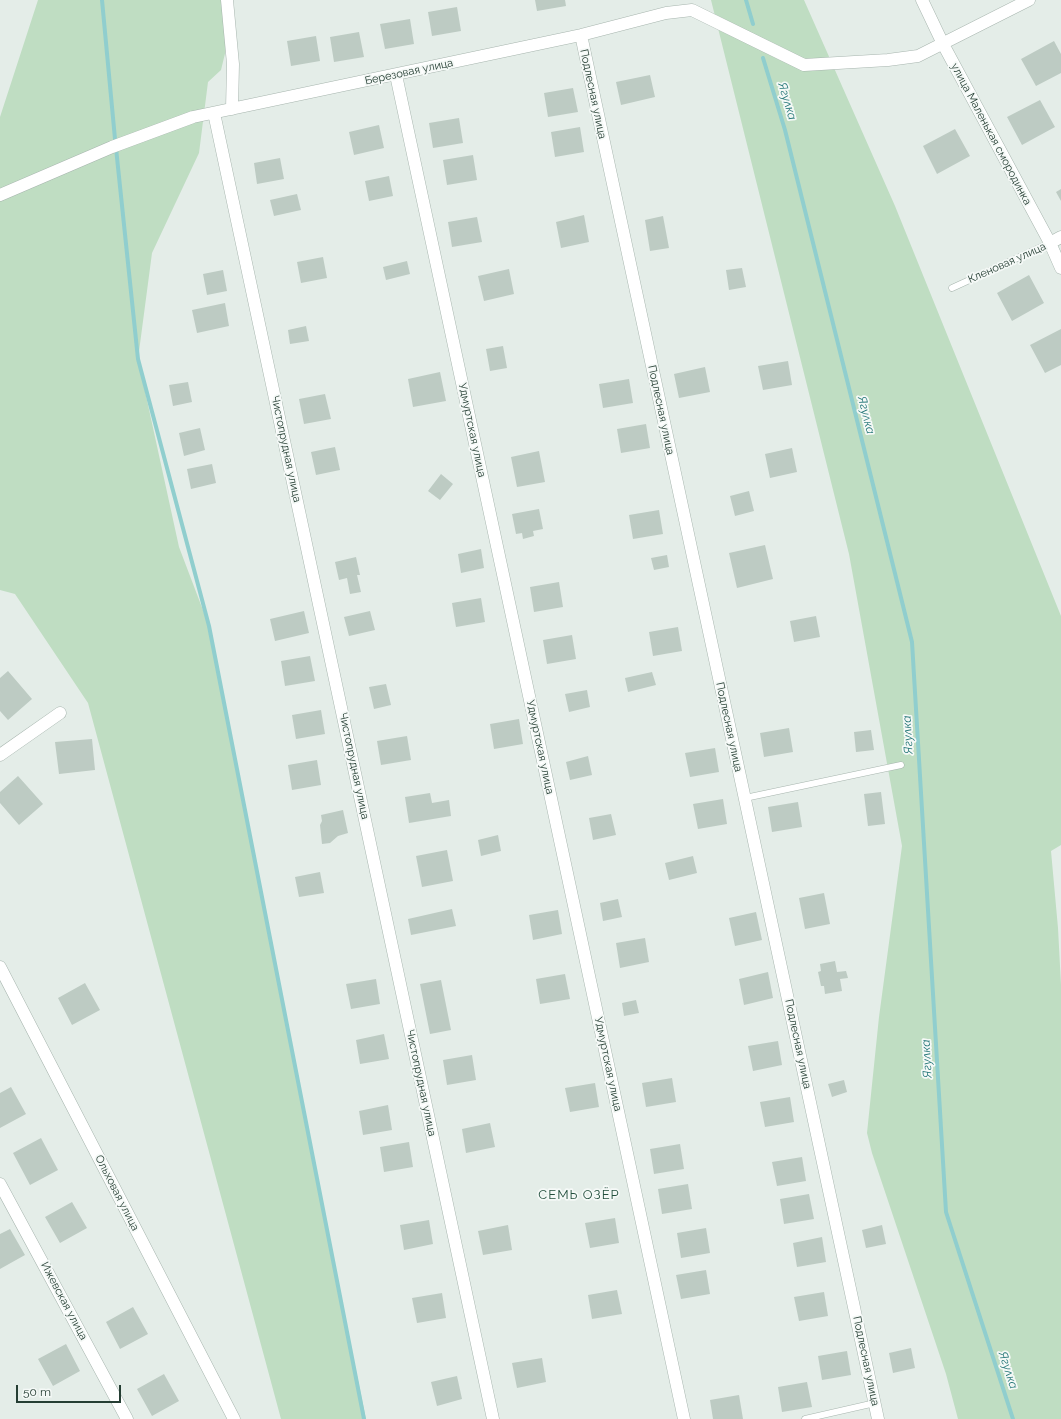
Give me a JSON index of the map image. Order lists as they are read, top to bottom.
{
  "streets": {
    "street": [
      "Березовая улица",
      "Подлесная улица",
      "улица Маленькая смородинка",
      "Кленовая улица",
      "Удмуртская улица",
      "Чистопрудная улица",
      "Ольховая улица",
      "Ижевская улица"
    ]
  },
  "crossings": [
    ["Березовая улица", "Подлесная улица"],
    ["Березовая улица", "улица Маленькая смородинка"],
    ["Березовая улица", "Удмуртская улица"],
    ["Березовая улица", "Чистопрудная улица"],
    ["улица Маленькая смородинка", "Кленовая улица"]
  ],
  "districts": ["СЕМЬ ОЗЁР"],
  "water": ["Ягулка"],
  "scale_bar": "50 m"
}
